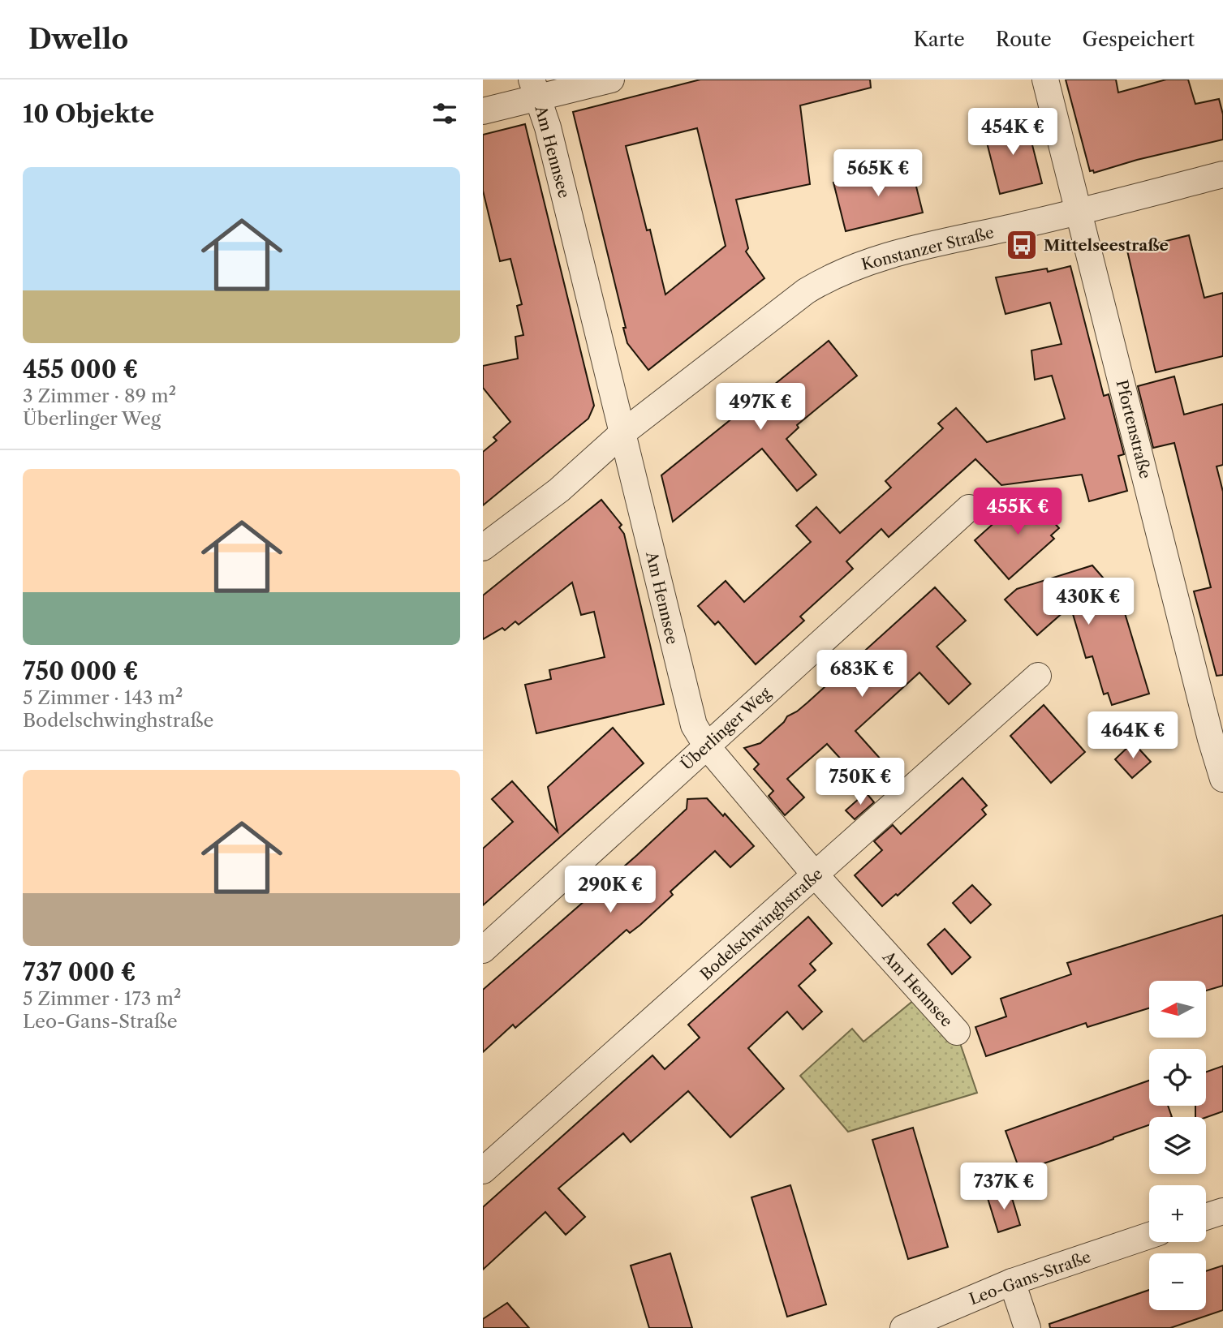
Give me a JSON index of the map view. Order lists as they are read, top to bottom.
{
  "streets": {
    "street": [
      "Am Hennsee",
      "Konstanzer Straße",
      "Pfortenstraße",
      "Überlinger Weg",
      "Bodelschwinghstraße",
      "Leo-Gans-Straße"
    ]
  },
  "crossings": [
    ["Am Hennsee", "Konstanzer Straße"],
    ["Am Hennsee", "Überlinger Weg"],
    ["Am Hennsee", "Bodelschwinghstraße"],
    ["Konstanzer Straße", "Pfortenstraße"]
  ],
  "places": {
    "bus stop": ["Mittelseestraße"]
  },
  "north": "left",
  "page": {
    "header": "Dwello",
    "nav": ["Karte", "Route", "Gespeichert"],
    "heading": "10 Objekte",
    "price": [
      "454K €",
      "565K €",
      "497K €",
      "455K €",
      "430K €",
      "683K €",
      "464K €",
      "750K €",
      "290K €",
      "737K €"
    ],
    "list": [
      {
        "name": "455 000 €",
        "note": "3 Zimmer · 89 m² · Überlinger Weg"
      },
      {
        "name": "750 000 €",
        "note": "5 Zimmer · 143 m² · Bodelschwinghstraße"
      },
      {
        "name": "737 000 €",
        "note": "5 Zimmer · 173 m² · Leo-Gans-Straße"
      }
    ],
    "map_buttons": ["+", "−"]
  }
}
